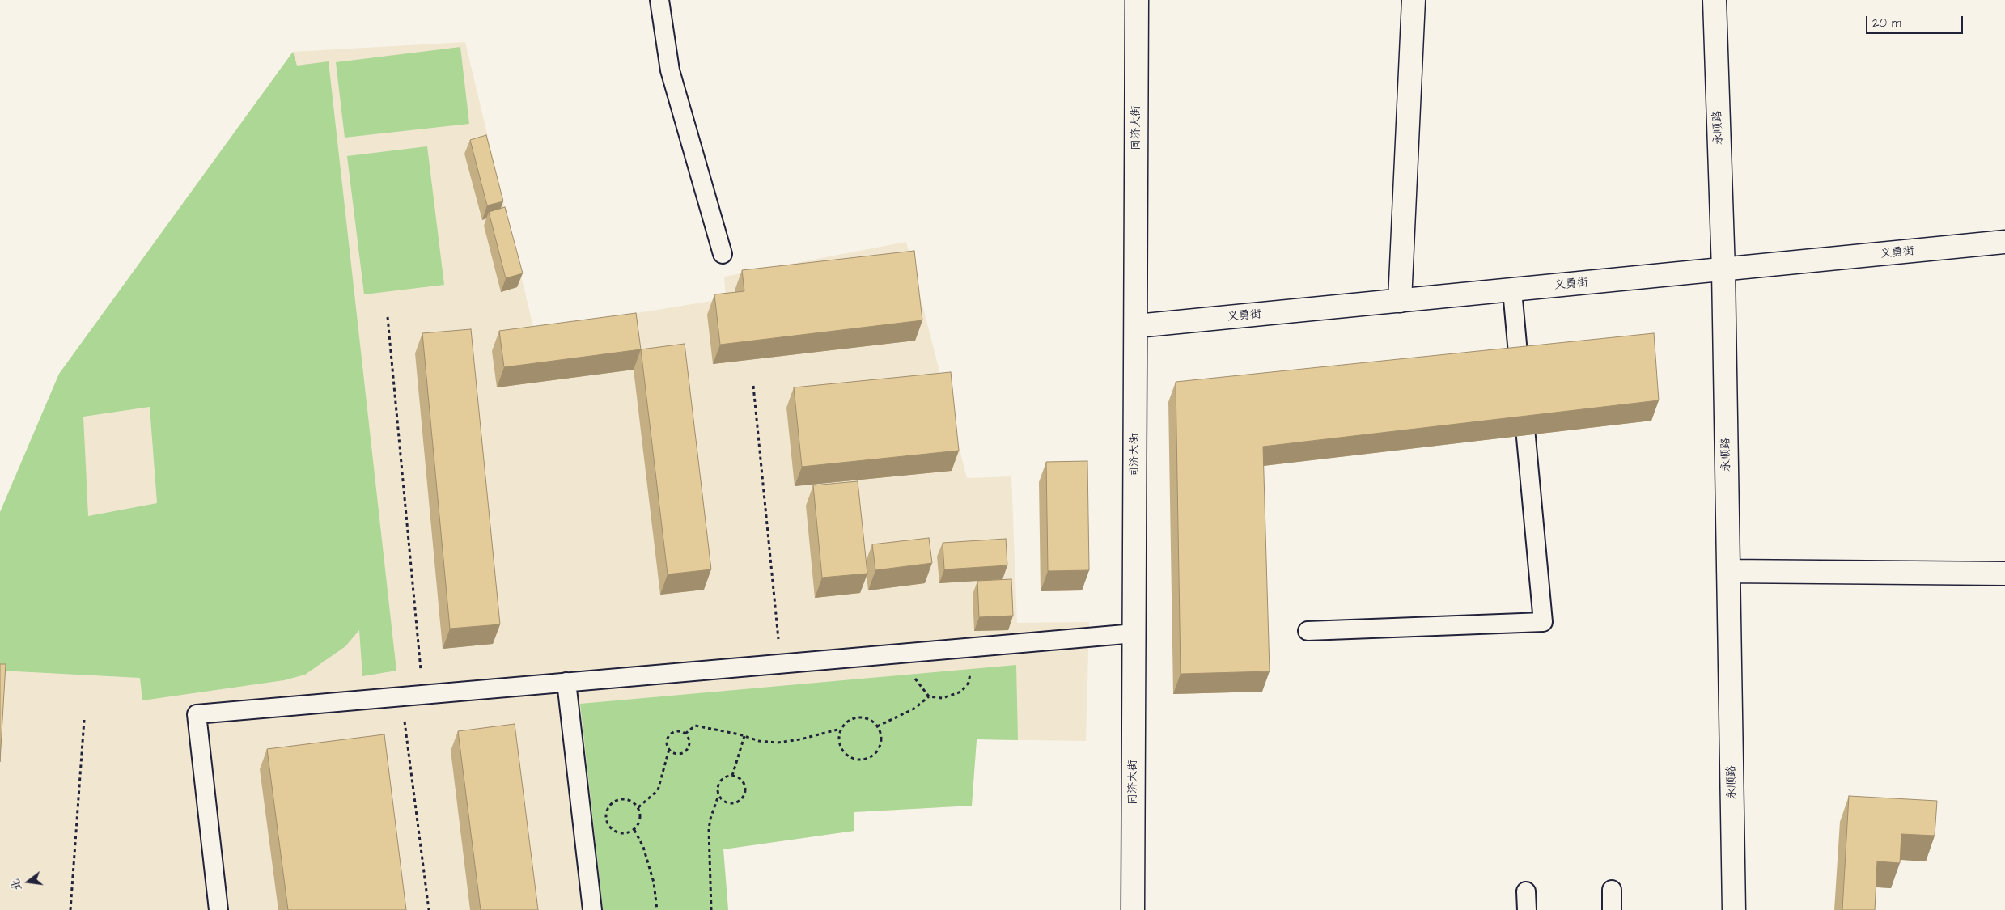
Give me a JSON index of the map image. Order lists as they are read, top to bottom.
{
  "streets": {
    "street": ["同济大街", "永顺路", "义勇街"]
  },
  "crossings": [
    ["同济大街", "义勇街"],
    ["永顺路", "义勇街"]
  ],
  "scale_bar": "20 m",
  "north": "left"
}
